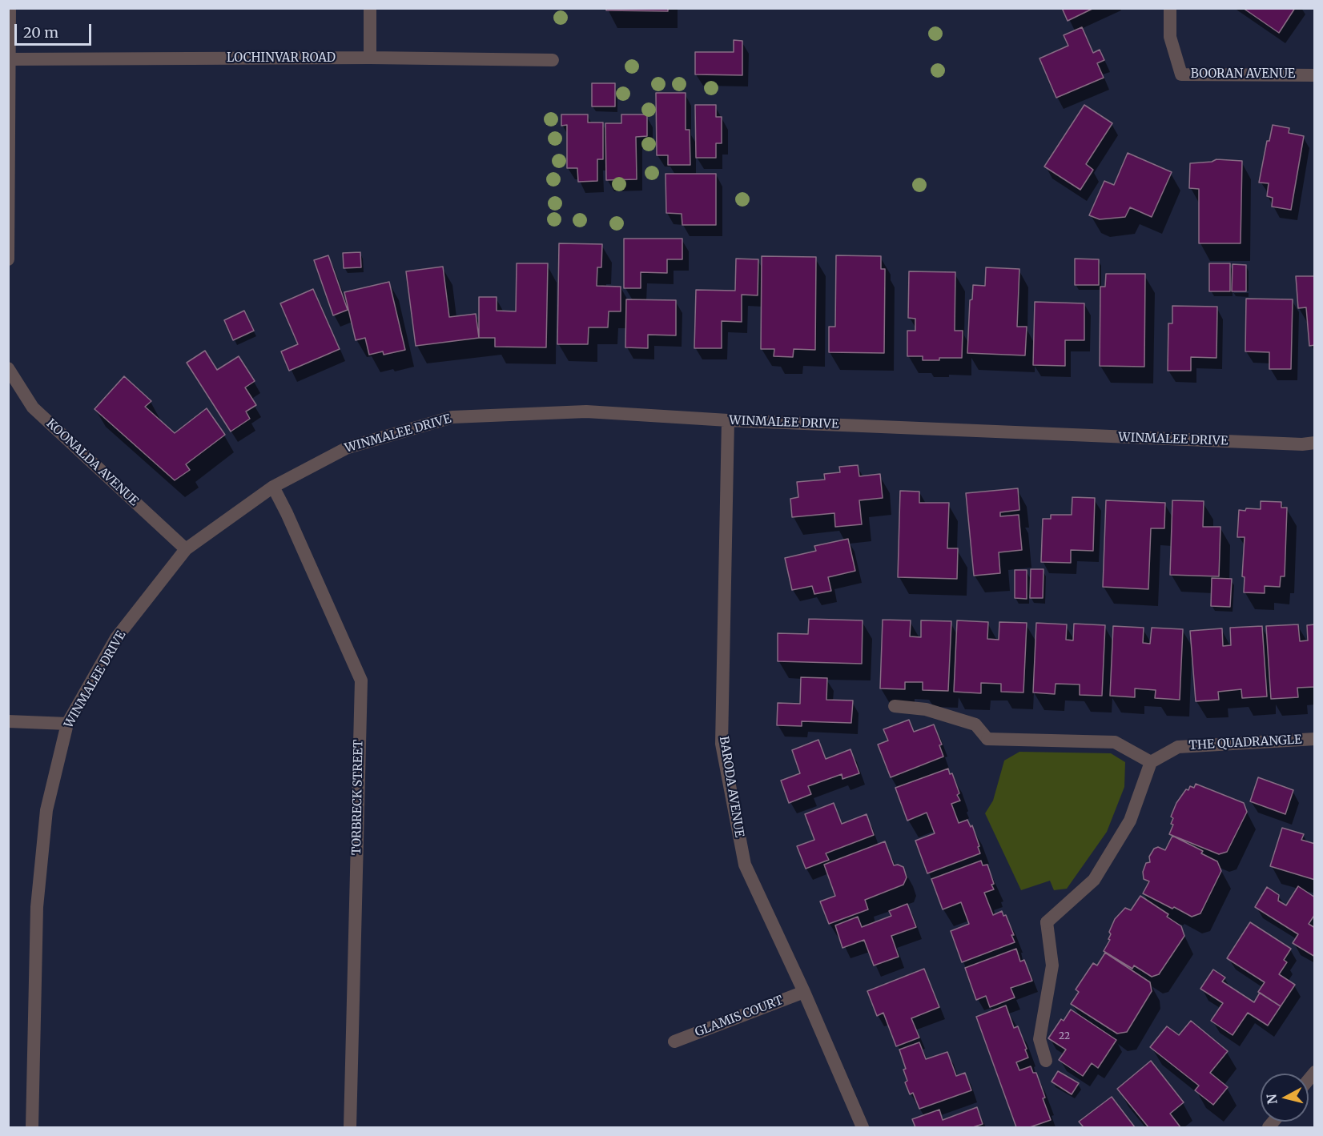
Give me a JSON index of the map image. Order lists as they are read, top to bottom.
{
  "streets": {
    "street": [
      "LOCHINVAR ROAD",
      "BOORAN AVENUE",
      "WINMALEE DRIVE",
      "KOONALDA AVENUE",
      "THE QUADRANGLE",
      "BARODA AVENUE",
      "TORBRECK STREET",
      "GLAMIS COURT"
    ]
  },
  "crossings": [
    ["WINMALEE DRIVE", "KOONALDA AVENUE"],
    ["WINMALEE DRIVE", "BARODA AVENUE"],
    ["WINMALEE DRIVE", "TORBRECK STREET"],
    ["BARODA AVENUE", "GLAMIS COURT"]
  ],
  "house_numbers": ["22"],
  "scale_bar": "20 m",
  "north": "left"
}
